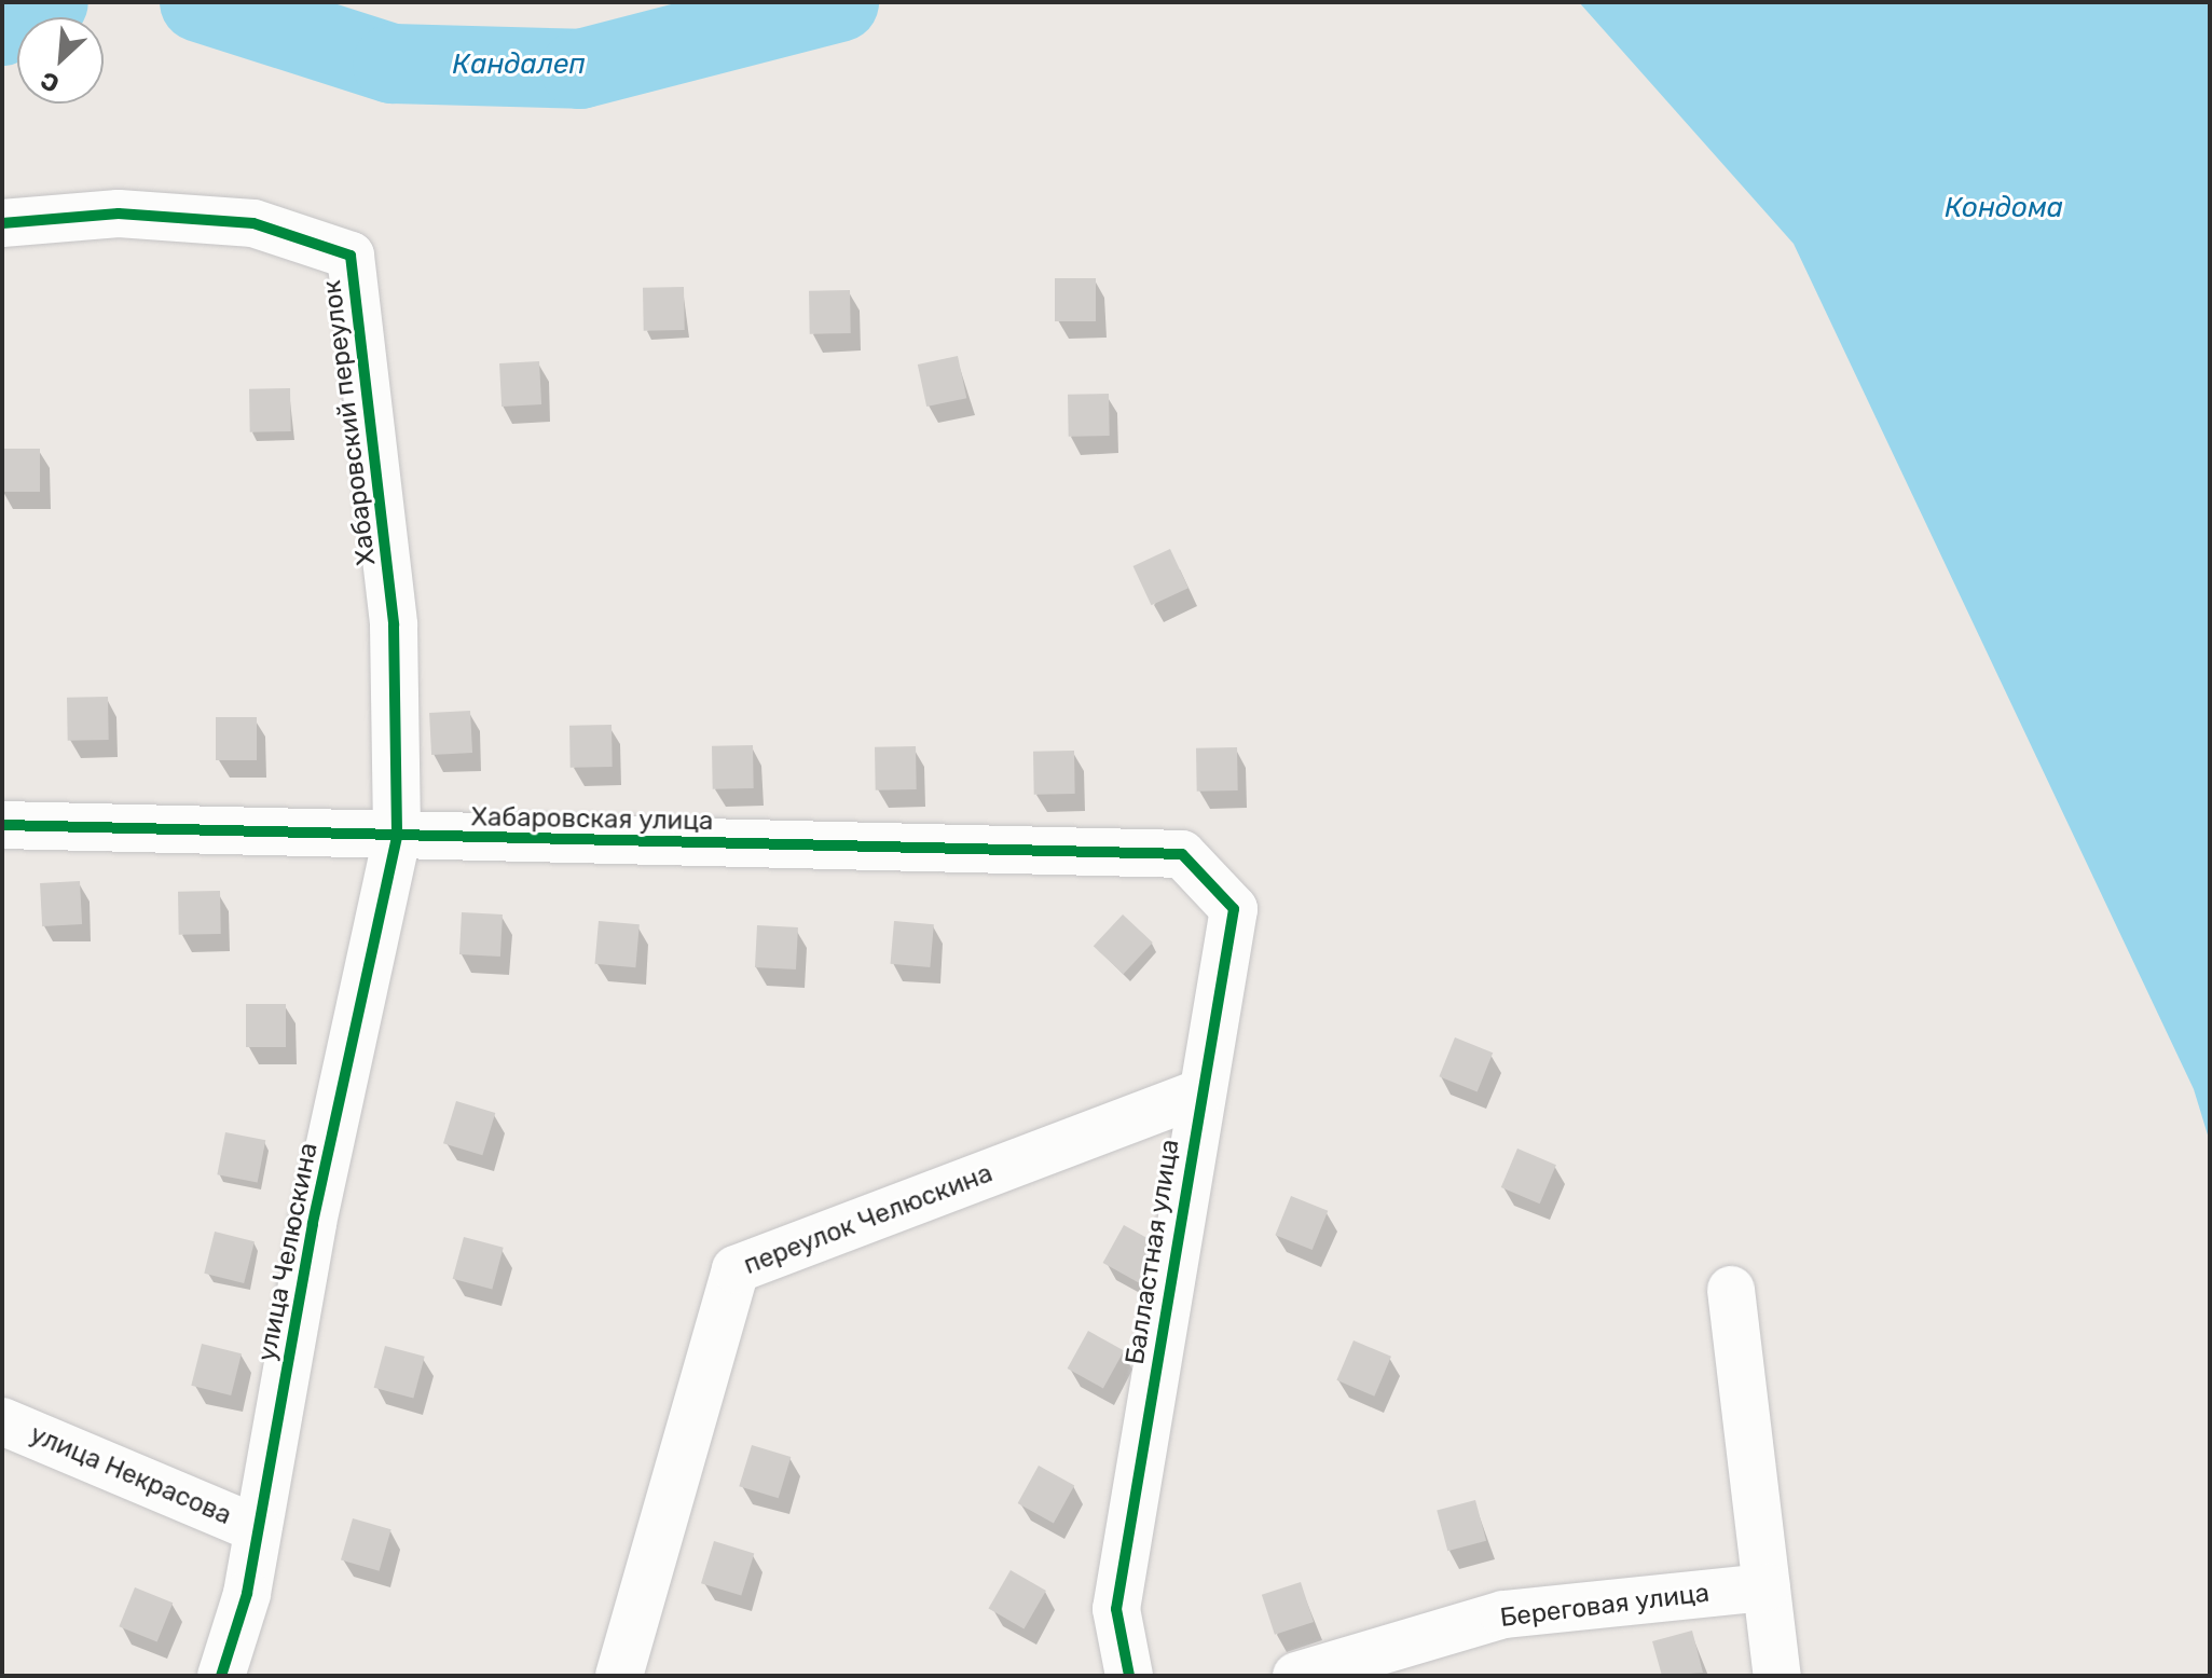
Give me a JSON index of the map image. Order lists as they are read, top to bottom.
{
  "streets": {
    "street": [
      "Хабаровский переулок",
      "Хабаровская улица",
      "переулок Челюскина",
      "улица Челюскина",
      "Балластная улица",
      "улица Некрасова",
      "Береговая улица"
    ]
  },
  "crossings": [
    ["Хабаровский переулок", "Хабаровская улица"],
    ["Хабаровский переулок", "улица Челюскина"],
    ["Хабаровская улица", "улица Челюскина"],
    ["Хабаровская улица", "Балластная улица"],
    ["переулок Челюскина", "Балластная улица"],
    ["улица Челюскина", "улица Некрасова"]
  ],
  "water": ["Кандалеп", "Кондома"],
  "north": "bottom left"
}
